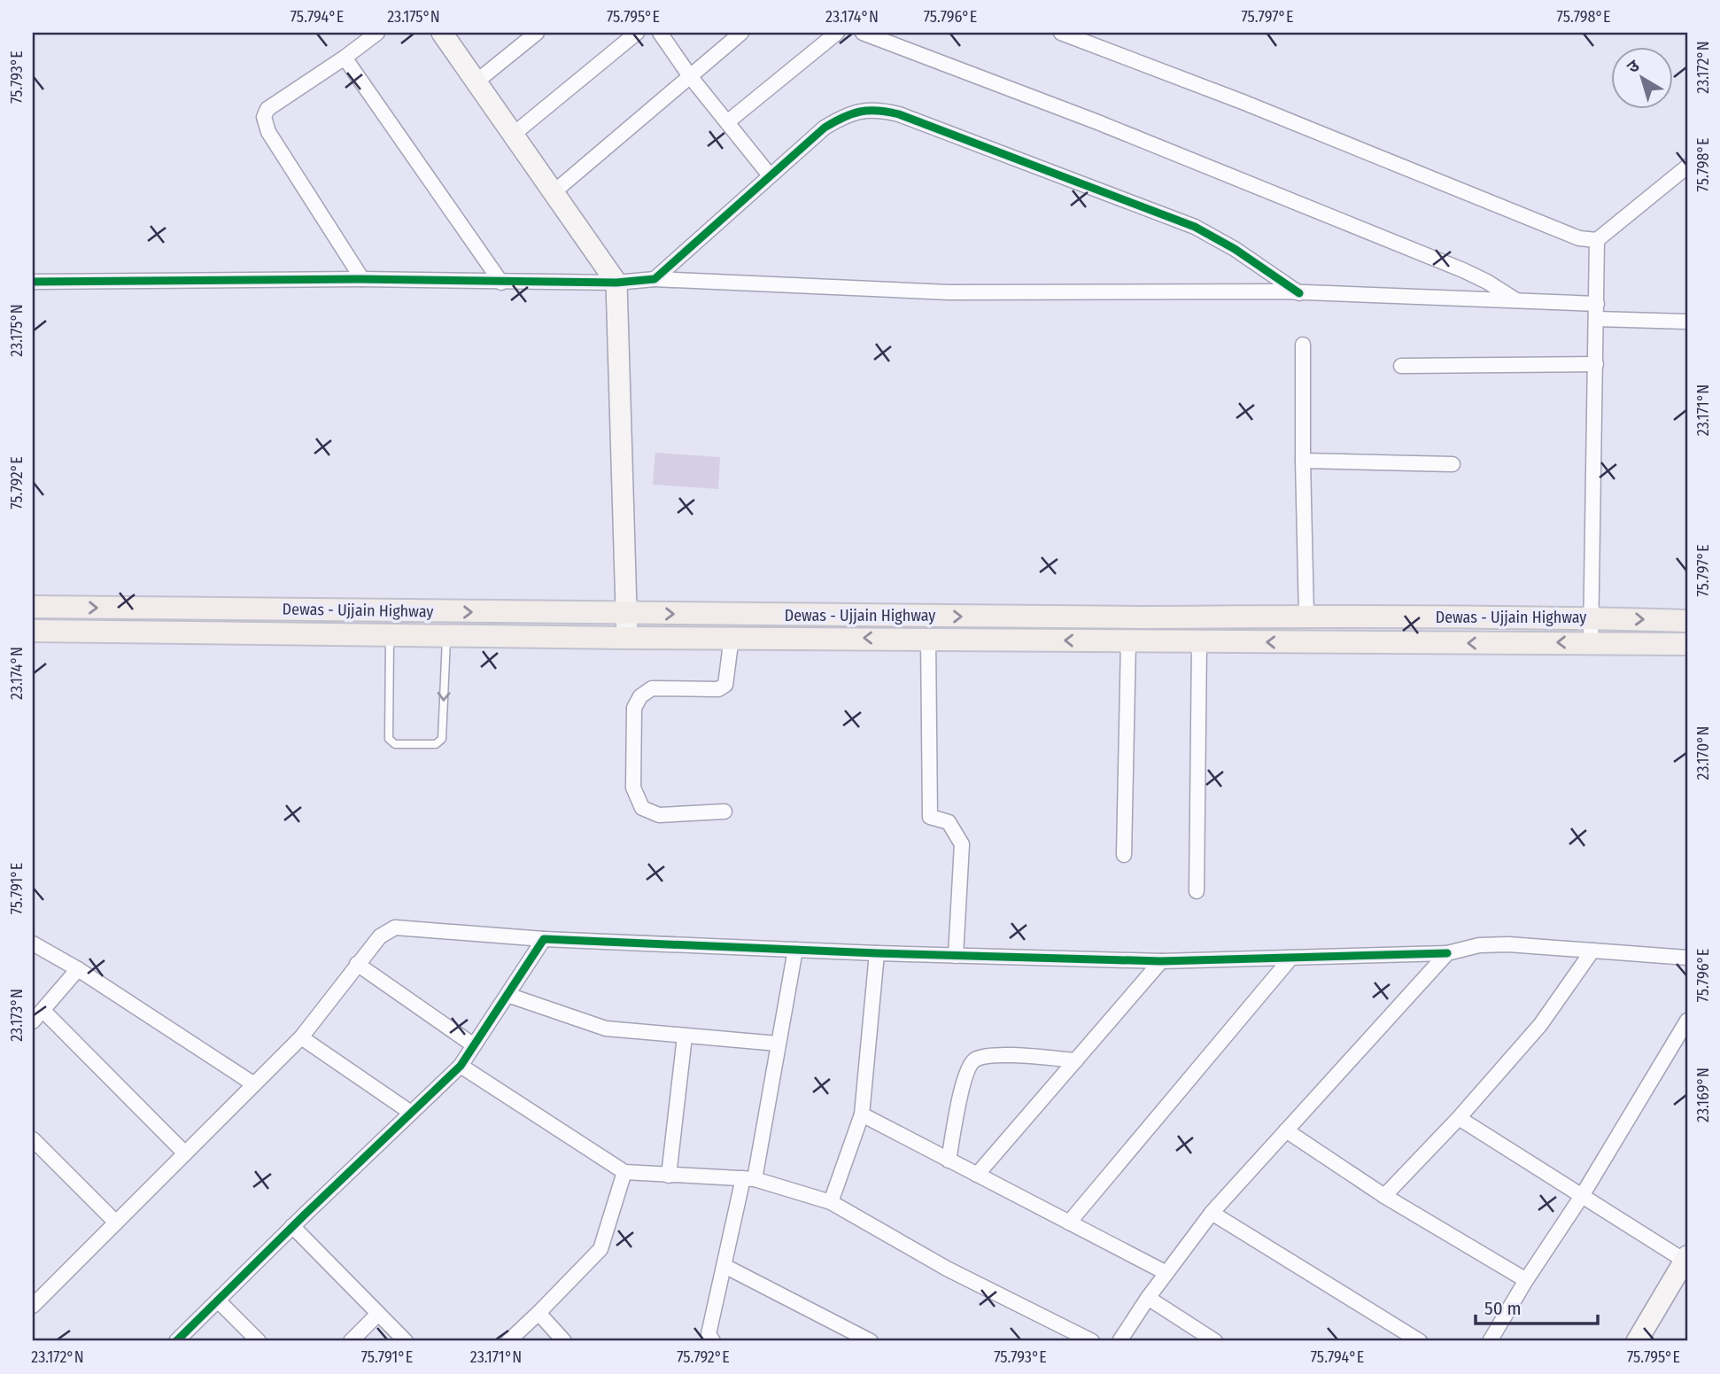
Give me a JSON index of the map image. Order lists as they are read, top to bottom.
{
  "streets": {
    "main road": ["Dewas - Ujjain Highway"]
  },
  "scale_bar": "50 m",
  "north": "top left",
  "coordinates": [
    "75.794°E",
    "23.175°N",
    "75.795°E",
    "23.174°N",
    "75.796°E",
    "75.797°E",
    "75.798°E",
    "23.172°N",
    "75.793°E",
    "23.171°N",
    "75.792°E",
    "23.170°N",
    "75.791°E",
    "23.173°N",
    "23.169°N"
  ]
}
